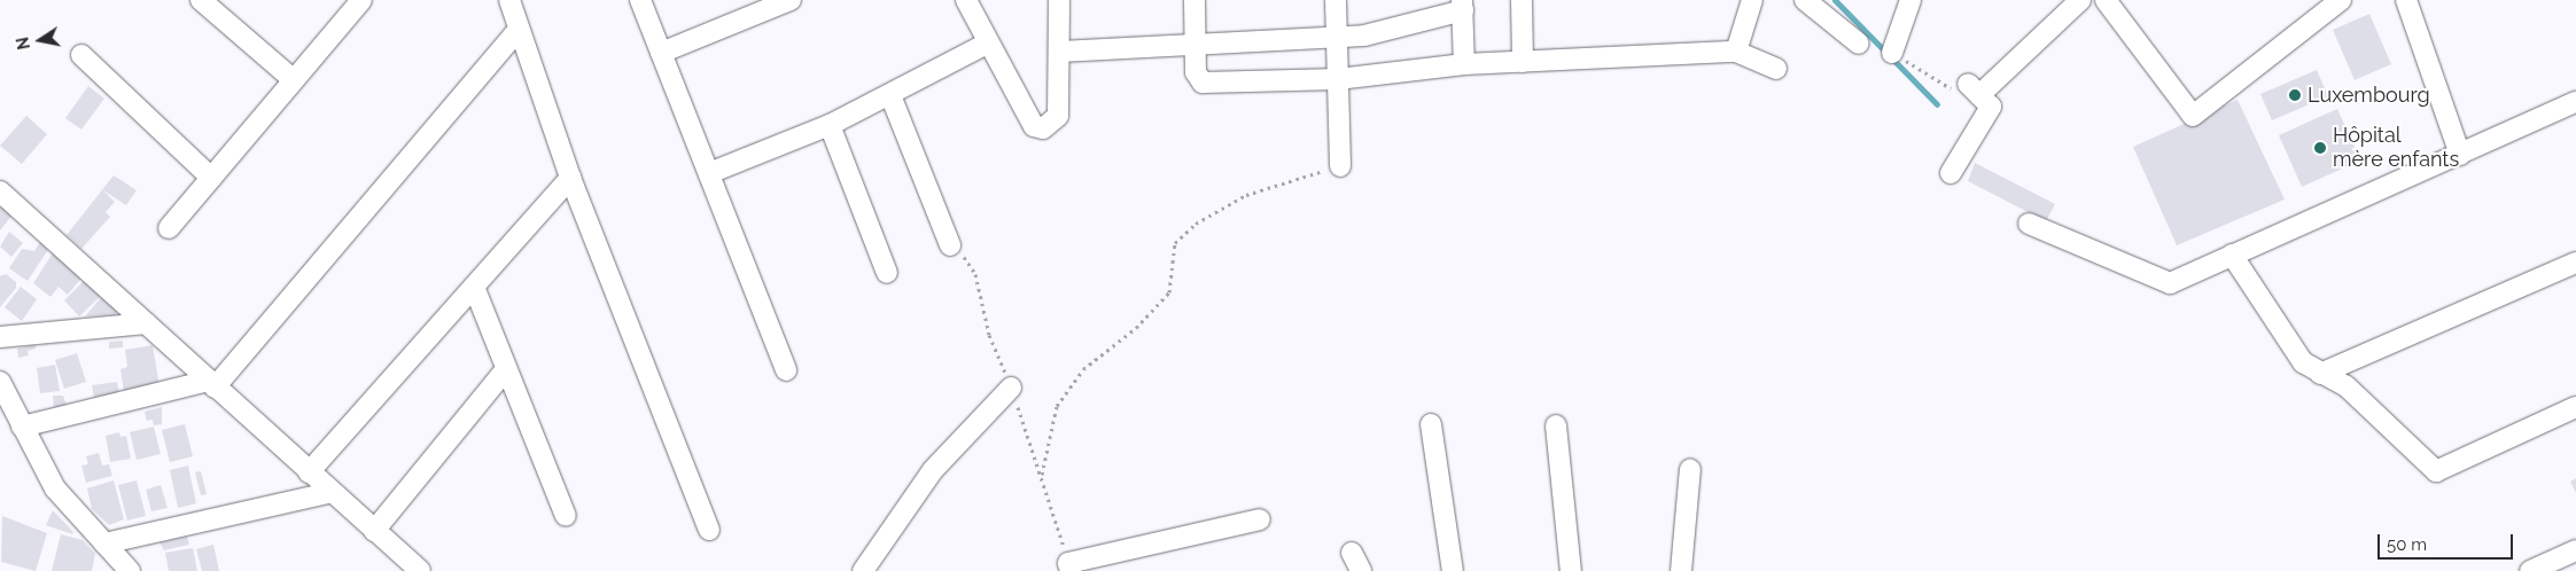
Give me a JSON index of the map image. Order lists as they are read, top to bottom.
{
  "places": ["Luxembourg", "Hôpital mère enfants"],
  "scale_bar": "50 m",
  "north": "left"
}
